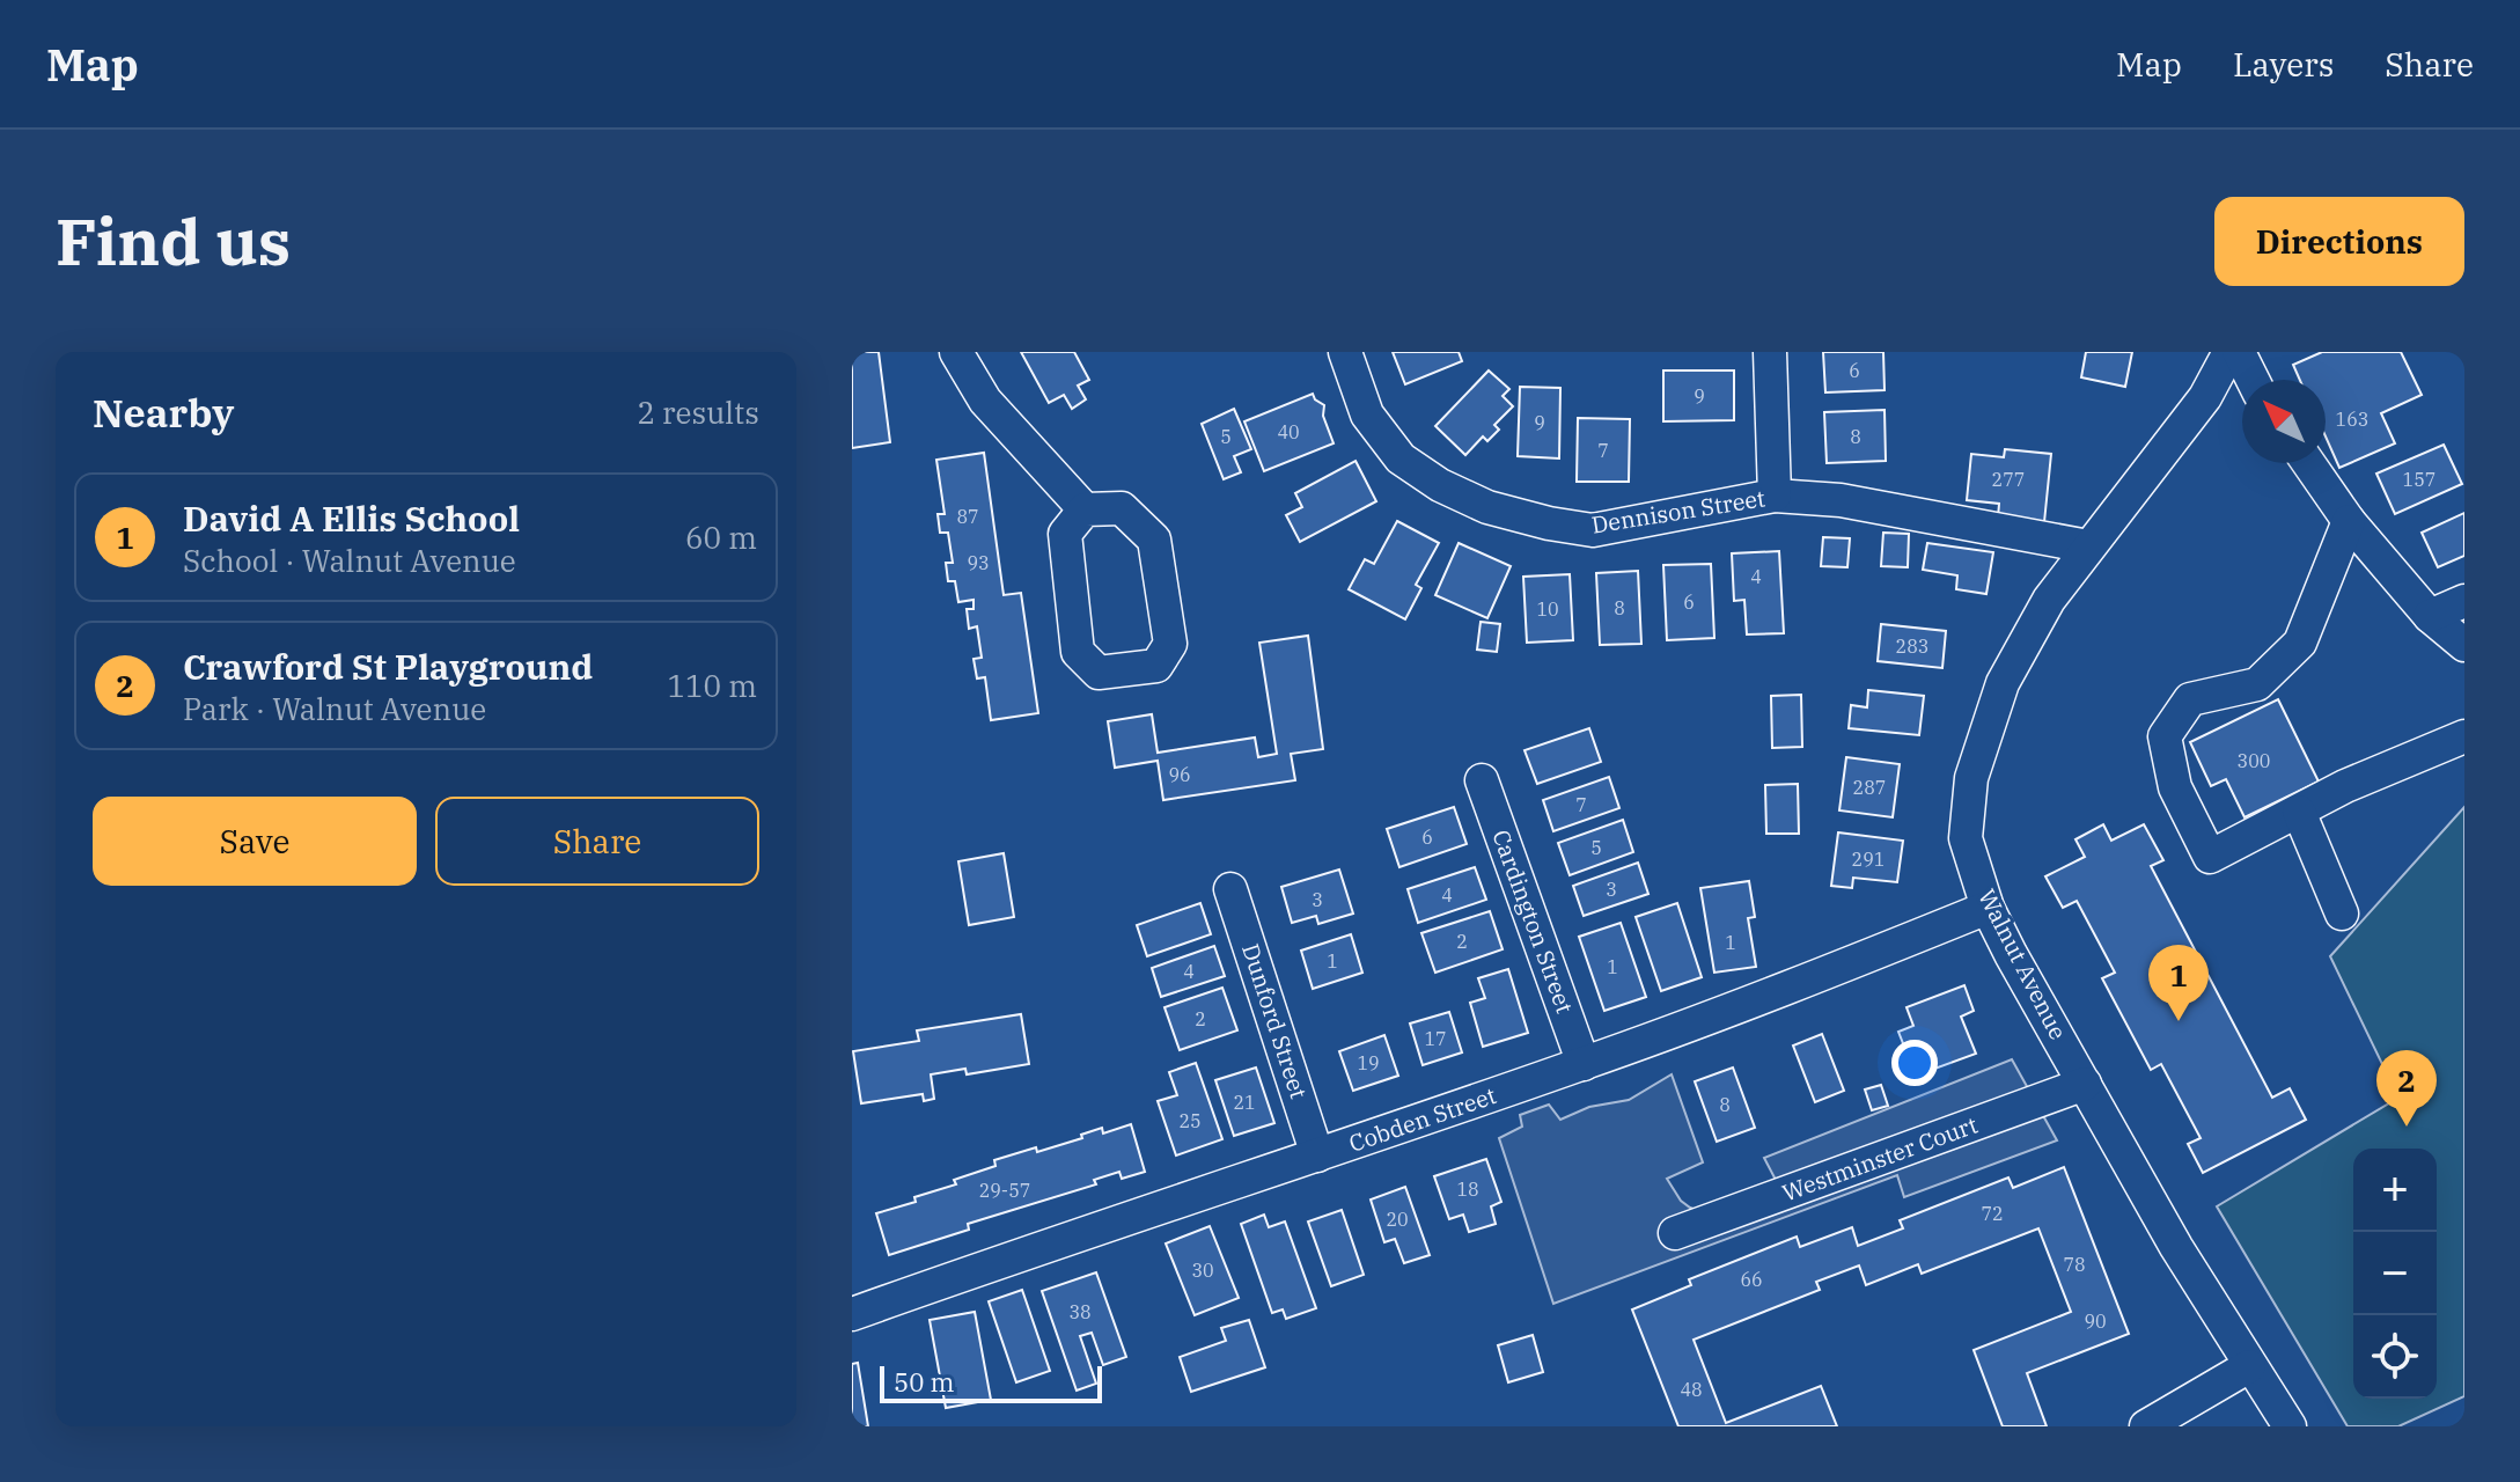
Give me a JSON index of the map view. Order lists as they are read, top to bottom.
{
  "streets": {
    "street": [
      "Dennison Street",
      "Cardington Street",
      "Walnut Avenue",
      "Dunford Street",
      "Cobden Street",
      "Westminster Court"
    ]
  },
  "crossings": [
    ["Dennison Street", "Walnut Avenue"],
    ["Cardington Street", "Cobden Street"],
    ["Walnut Avenue", "Cobden Street"],
    ["Walnut Avenue", "Westminster Court"],
    ["Dunford Street", "Cobden Street"]
  ],
  "house_numbers": [
    "6",
    "9",
    "163",
    "9",
    "40",
    "5",
    "8",
    "7",
    "277",
    "157",
    "87",
    "93",
    "4",
    "6",
    "8",
    "10",
    "283",
    "300",
    "96",
    "287",
    "7",
    "6",
    "5",
    "291",
    "3",
    "4",
    "3",
    "2",
    "1",
    "1",
    "1",
    "4",
    "2",
    "17",
    "19",
    "21",
    "8",
    "25",
    "18",
    "29-57",
    "72",
    "20",
    "78",
    "30",
    "66",
    "38",
    "90",
    "48"
  ],
  "scale_bar": "50 m",
  "north": "top left",
  "page": {
    "header": "Map",
    "nav": ["Map", "Layers", "Share"],
    "buttons": [
      "Directions",
      ["Save", "Share"]
    ],
    "title": "Find us",
    "heading": ["Nearby", "2 results"],
    "list": [
      {
        "mark": "1",
        "name": "David A Ellis School",
        "note": "School · Walnut Avenue",
        "value": "60 m"
      },
      {
        "mark": "2",
        "name": "Crawford St Playground",
        "note": "Park · Walnut Avenue",
        "value": "110 m"
      }
    ],
    "pins": ["1", "2"],
    "map_buttons": ["+", "−"],
    "scale": "50 m"
  }
}
